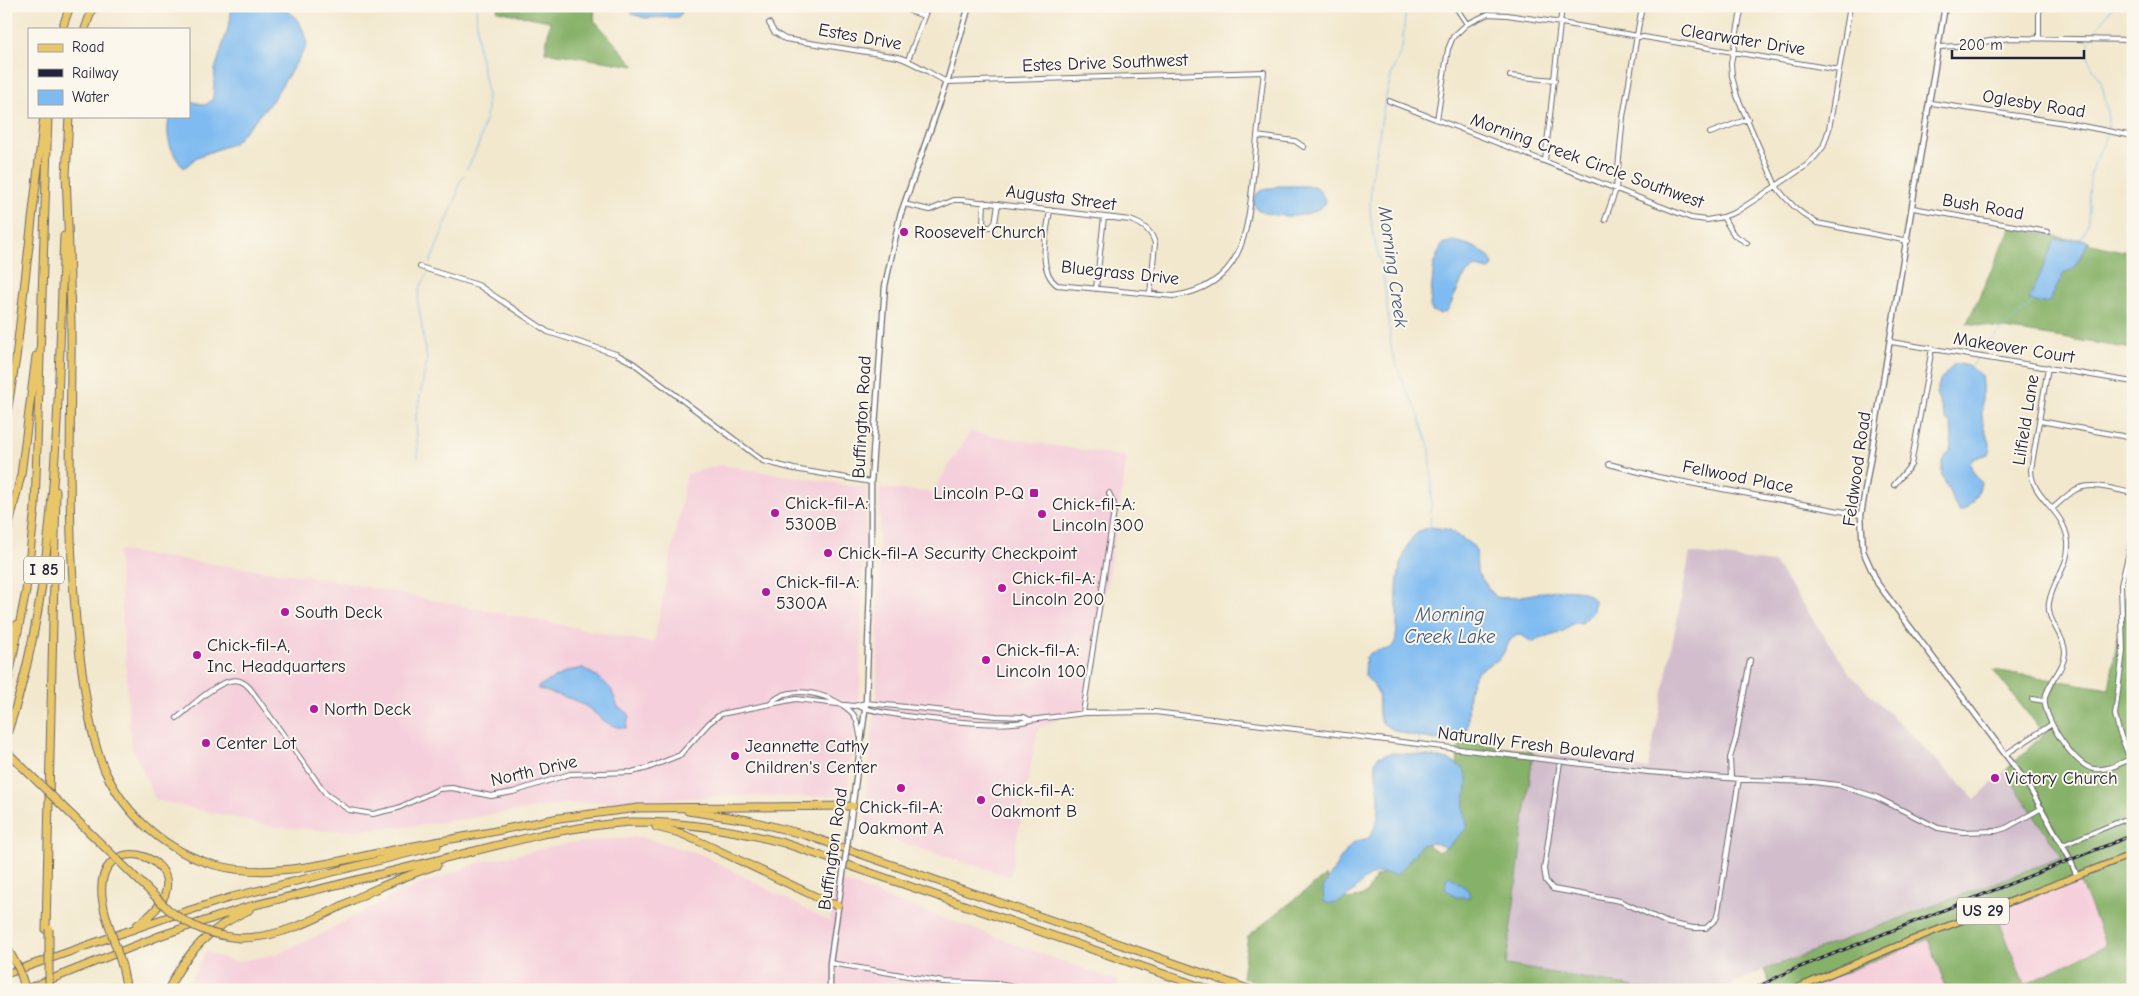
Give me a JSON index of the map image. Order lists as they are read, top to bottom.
{
  "streets": {
    "highway": ["I 85"],
    "main road": ["US 29"],
    "street": [
      "Estes Drive",
      "Clearwater Drive",
      "Estes Drive Southwest",
      "Oglesby Road",
      "Morning Creek Circle Southwest",
      "Augusta Street",
      "Bush Road",
      "Bluegrass Drive",
      "Makeover Court",
      "Buffington Road",
      "Lilfield Lane",
      "Feldwood Road",
      "Fellwood Place",
      "Naturally Fresh Boulevard",
      "North Drive"
    ]
  },
  "crossings": [
    ["Estes Drive", "Estes Drive Southwest"],
    ["Estes Drive", "Buffington Road"],
    ["Clearwater Drive", "Morning Creek Circle Southwest"],
    ["Estes Drive Southwest", "Bluegrass Drive"],
    ["Estes Drive Southwest", "Buffington Road"],
    ["Oglesby Road", "Feldwood Road"],
    ["Augusta Street", "Bluegrass Drive"],
    ["Augusta Street", "Buffington Road"],
    ["Bush Road", "Feldwood Road"],
    ["Makeover Court", "Lilfield Lane"],
    ["Makeover Court", "Feldwood Road"],
    ["Buffington Road", "Naturally Fresh Boulevard"],
    ["Feldwood Road", "Fellwood Place"],
    ["Feldwood Road", "Naturally Fresh Boulevard"],
    ["Feldwood Road", "US 29"]
  ],
  "water": ["Morning Creek", "Morning Creek Lake"],
  "places": {
    "other": [
      "Roosevelt Church",
      "Chick-fil-A: 5300B",
      "Chick-fil-A: Lincoln 300",
      "Chick-fil-A Security Checkpoint",
      "Chick-fil-A: Lincoln 200",
      "Chick-fil-A: 5300A",
      "South Deck",
      "Chick-fil-A, Inc. Headquarters",
      "Chick-fil-A: Lincoln 100",
      "North Deck",
      "Center Lot",
      "Jeannette Cathy Children's Center",
      "Victory Church",
      "Chick-fil-A: Oakmont A",
      "Chick-fil-A: Oakmont B"
    ],
    "transit": ["Lincoln P-Q"]
  },
  "legend": ["Road", "Railway", "Water"],
  "scale_bar": "200 m"
}
